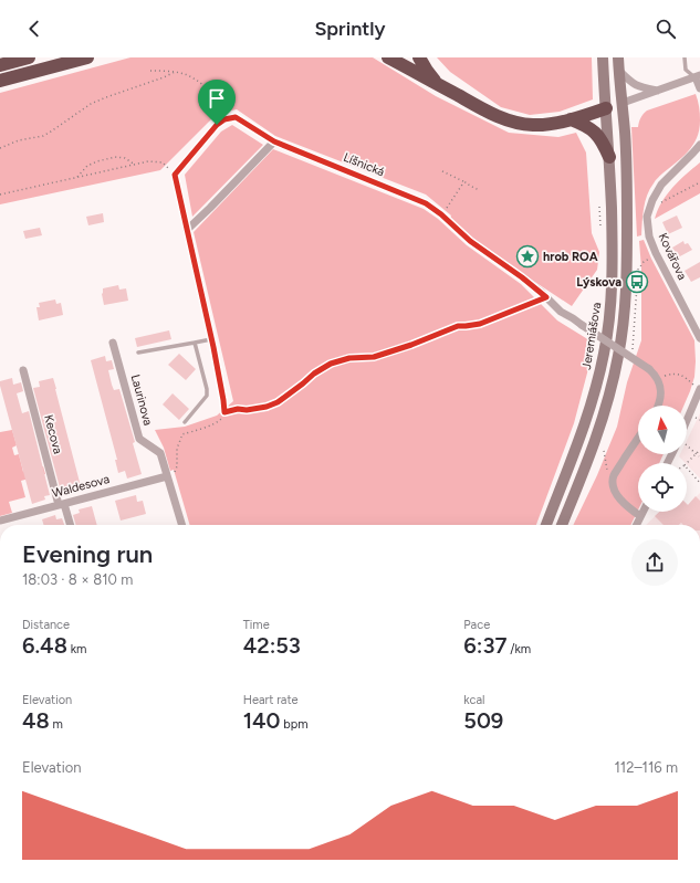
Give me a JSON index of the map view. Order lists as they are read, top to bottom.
{
  "streets": {
    "main road": ["Jeremiášova"],
    "street": [
      "Líšnická",
      "Kovářova",
      "Laurinova",
      "Kecova",
      "Waldesova"
    ]
  },
  "crossings": [
    ["Laurinova", "Waldesova"],
    ["Kecova", "Waldesova"]
  ],
  "places": {
    "place": ["hrob ROA"],
    "bus stop": ["Lýskova"]
  },
  "north": "top",
  "page": {
    "header": "Sprintly",
    "heading": ["Evening run", "18:03 · 8 × 810 m"],
    "stats": [
      ["Distance", "6.48 km"],
      ["Time", "42:53"],
      ["Pace", "6:37 /km"],
      ["Elevation", "48 m"],
      ["Heart rate", "140 bpm"],
      ["kcal", "509"]
    ],
    "chart": ["Elevation", "112–116 m"]
  }
}
